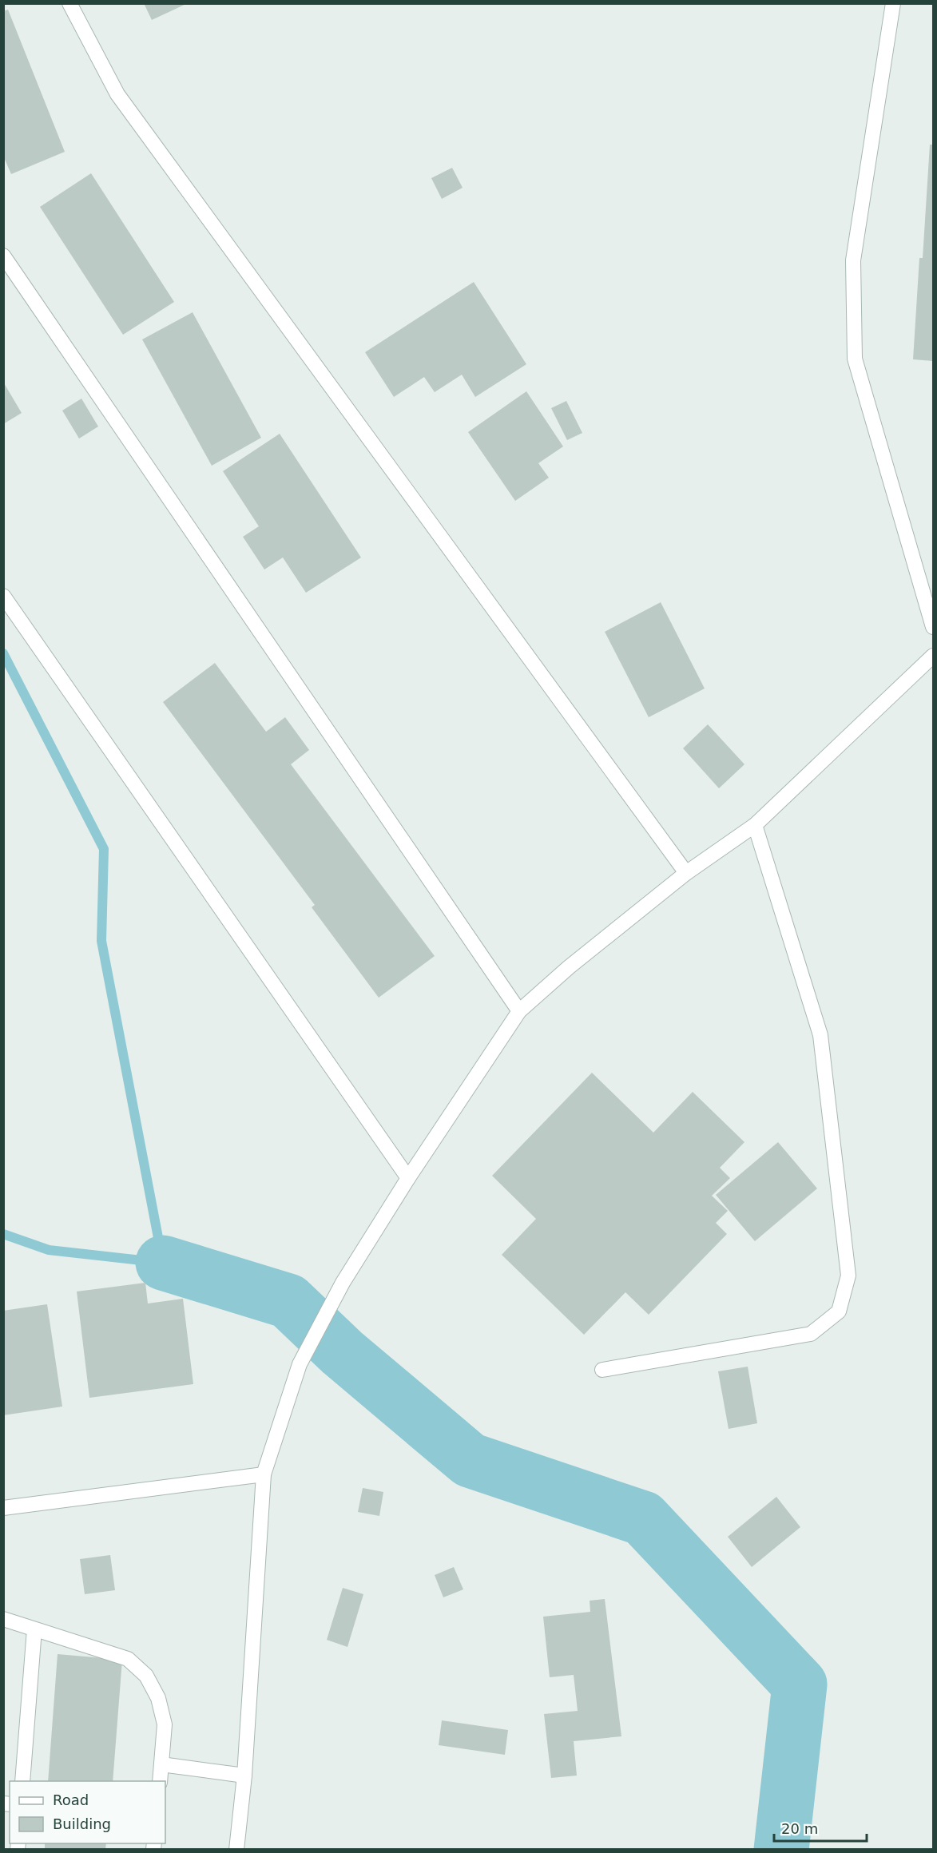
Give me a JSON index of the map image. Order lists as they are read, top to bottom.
{
  "legend": ["Road", "Building"],
  "scale_bar": "20 m"
}
